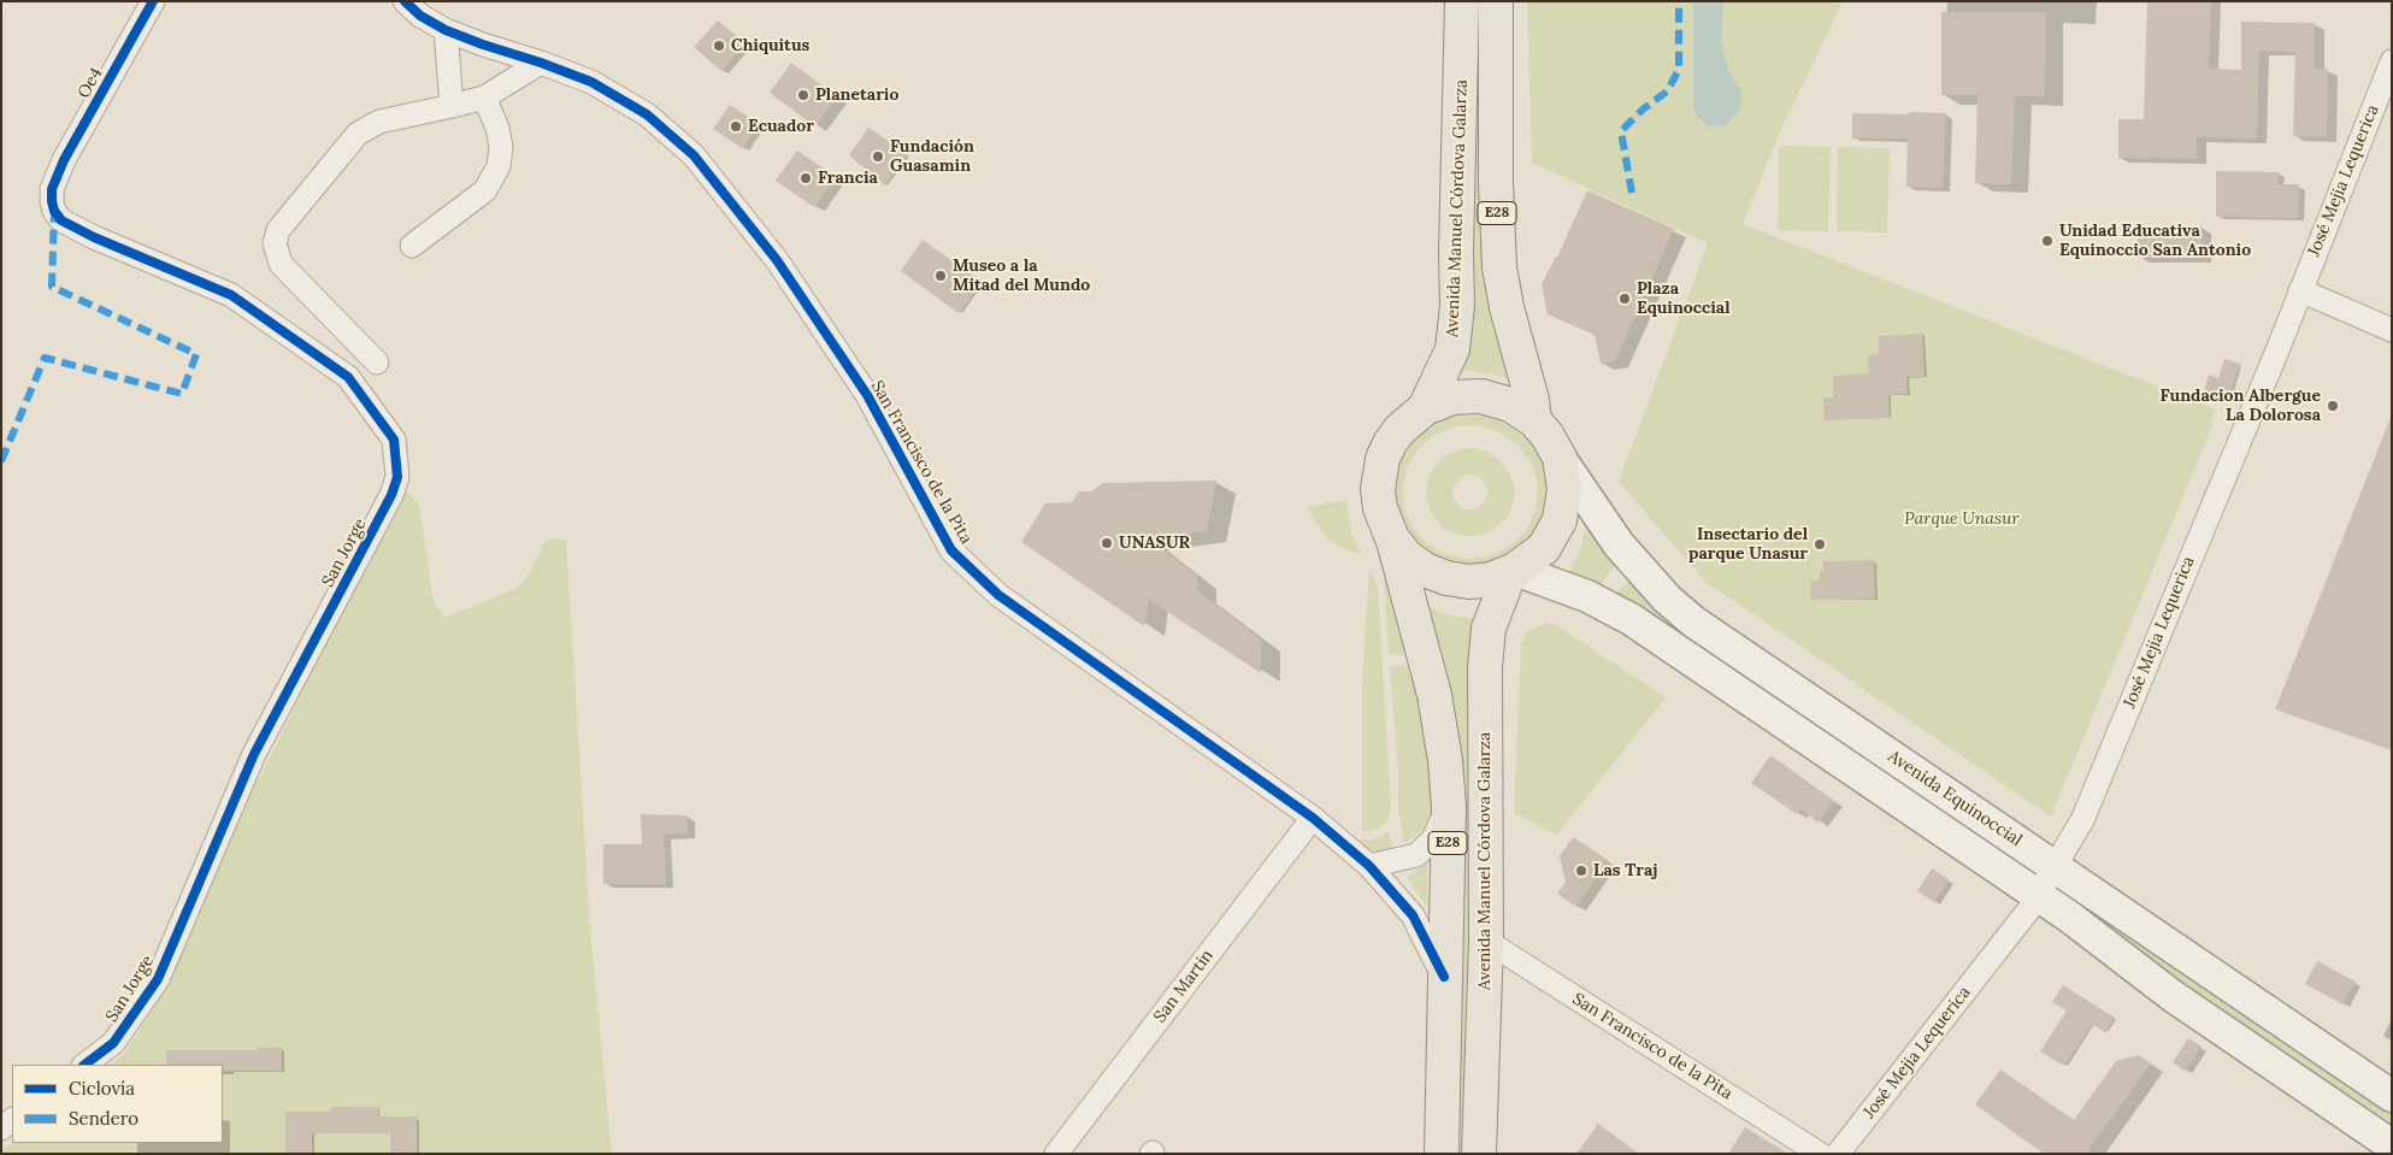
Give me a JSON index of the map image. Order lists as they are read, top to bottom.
{
  "streets": {
    "main road": ["Avenida Manuel Córdova Galarza", "E28", "Avenida Equinoccial"],
    "street": [
      "Oe4",
      "José Mejia Lequerica",
      "San Francisco de la Pita",
      "San Jorge",
      "San Martin"
    ]
  },
  "crossings": [
    ["Oe4", "San Jorge"],
    ["José Mejia Lequerica", "Avenida Equinoccial"],
    ["Avenida Manuel Córdova Galarza", "E28"],
    ["Avenida Manuel Córdova Galarza", "San Francisco de la Pita"],
    ["Avenida Manuel Córdova Galarza", "Avenida Equinoccial"],
    ["E28", "San Francisco de la Pita"],
    ["E28", "Avenida Equinoccial"],
    ["San Francisco de la Pita", "San Martin"]
  ],
  "parks": ["Parque Unasur"],
  "places": [
    "Chiquitus",
    "Planetario",
    "Ecuador",
    "Fundación Guasamin",
    "Francia",
    "Unidad Educativa Equinoccio San Antonio",
    "Museo a la Mitad del Mundo",
    "Plaza Equinoccial",
    "Fundacion Albergue La Dolorosa",
    "UNASUR",
    "Insectario del parque Unasur",
    "Las Traj"
  ],
  "legend": ["Ciclovía", "Sendero"]
}
